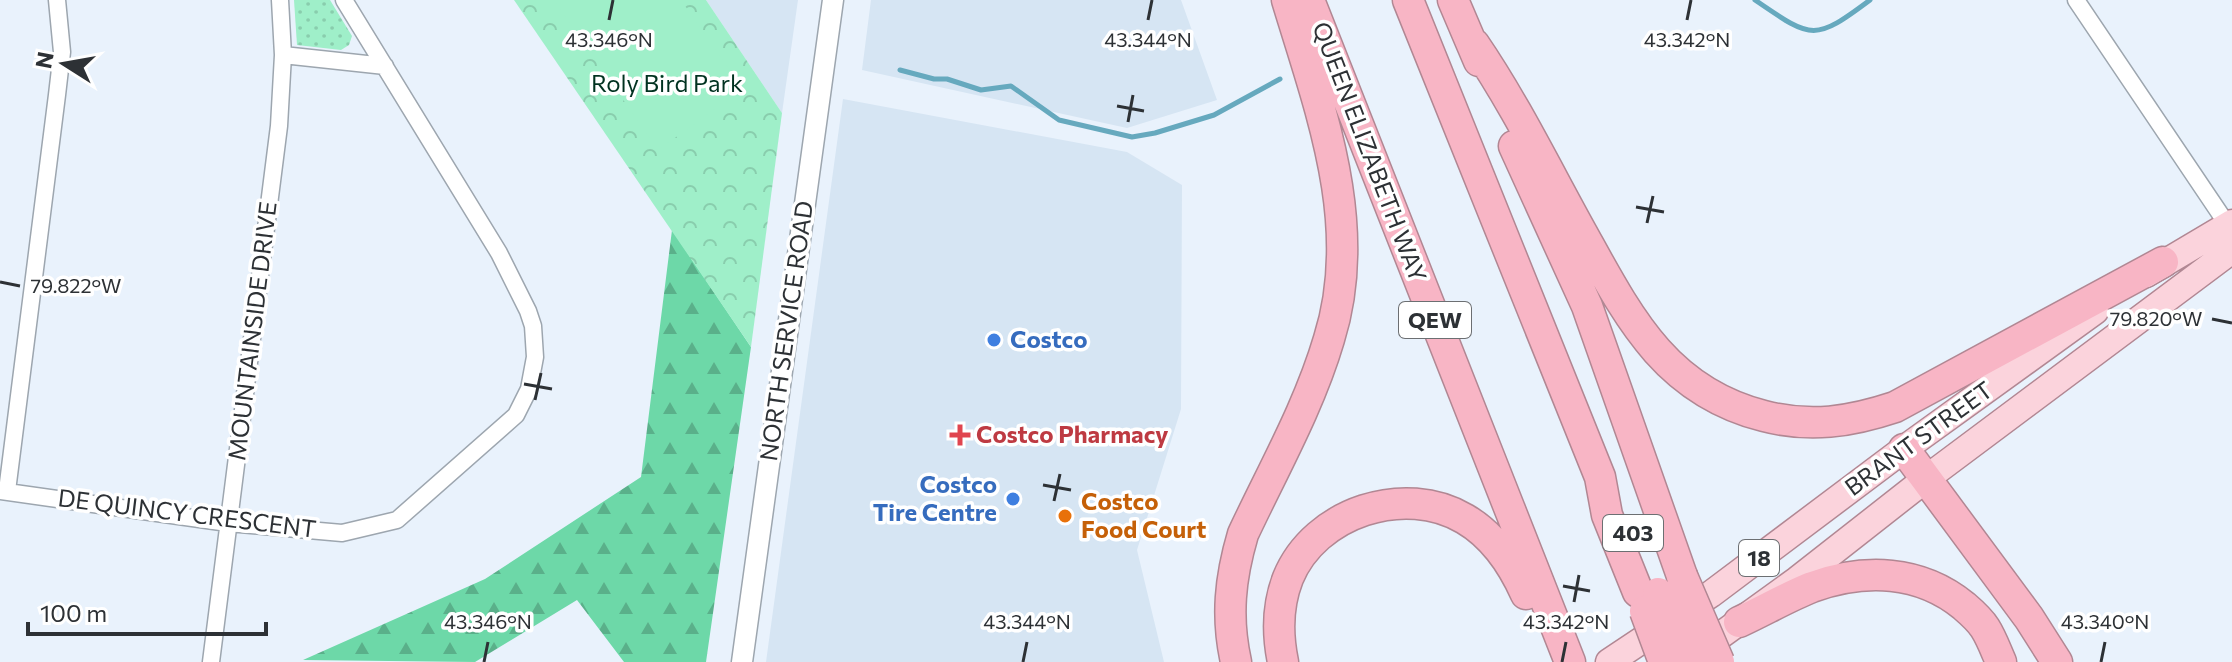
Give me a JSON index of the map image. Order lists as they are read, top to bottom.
{
  "streets": {
    "highway": ["QUEEN ELIZABETH WAY", "QEW"],
    "main road": ["BRANT STREET", "18"],
    "street": ["MOUNTAINSIDE DRIVE", "NORTH SERVICE ROAD", "DE QUINCY CRESCENT"]
  },
  "crossings": [
    ["MOUNTAINSIDE DRIVE", "DE QUINCY CRESCENT"]
  ],
  "parks": ["Roly Bird Park"],
  "places": {
    "other": ["Costco", "Costco Tire Centre", "Costco Food Court"],
    "health": ["Costco Pharmacy"]
  },
  "scale_bar": "100 m",
  "north": "left",
  "coordinates": [
    "43.346°N",
    "43.344°N",
    "43.342°N",
    "79.822°W",
    "79.820°W",
    "43.340°N"
  ]
}
